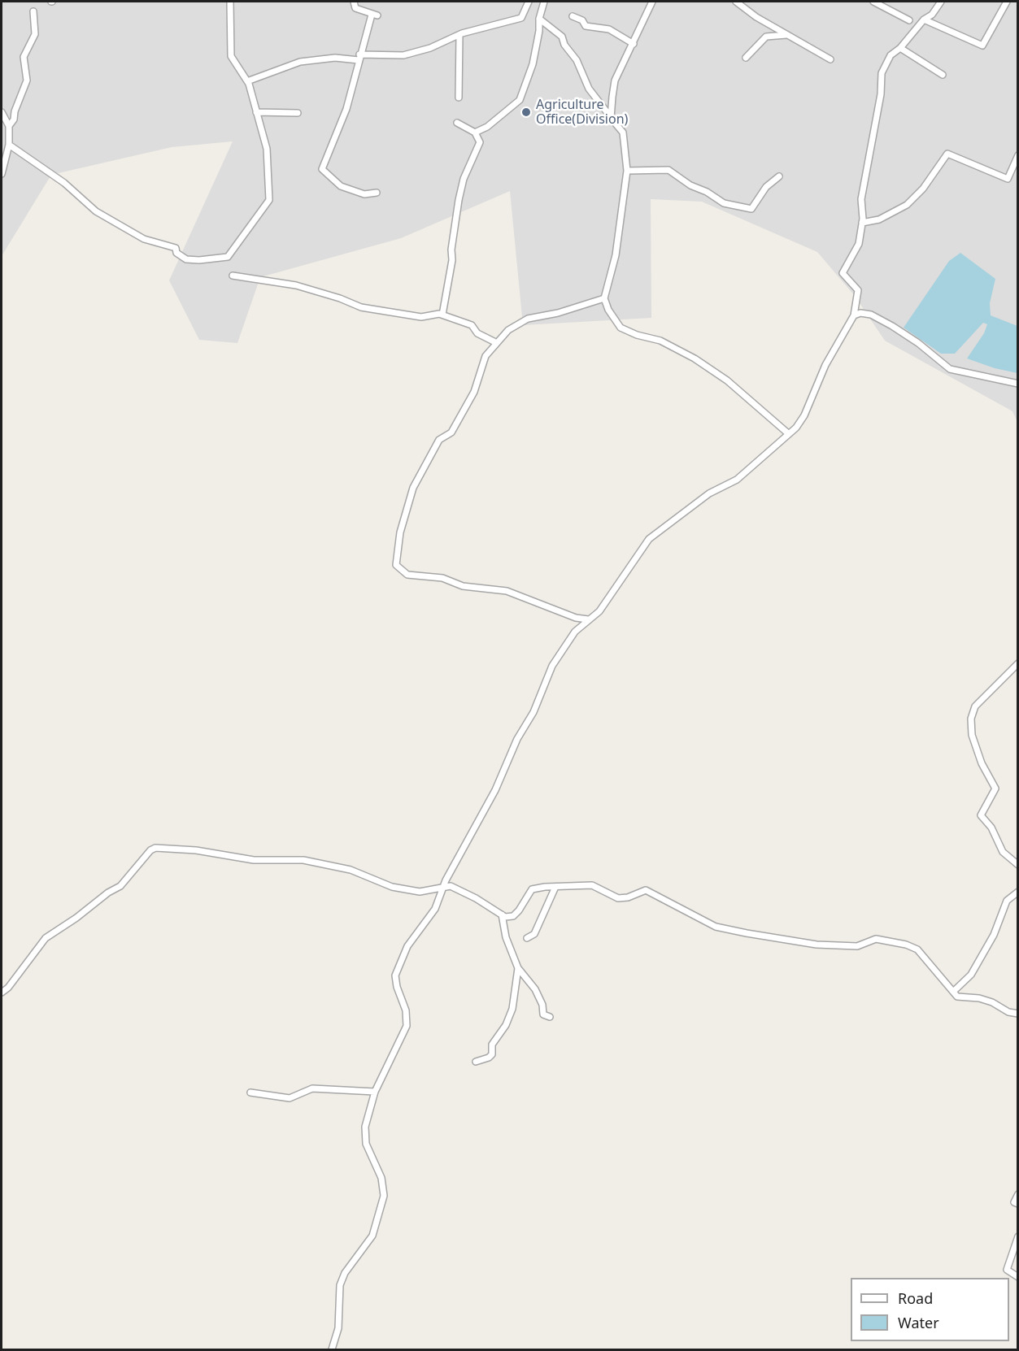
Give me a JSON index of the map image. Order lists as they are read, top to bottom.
{
  "places": ["Agriculture Office(Division)"],
  "legend": ["Road", "Water"]
}
